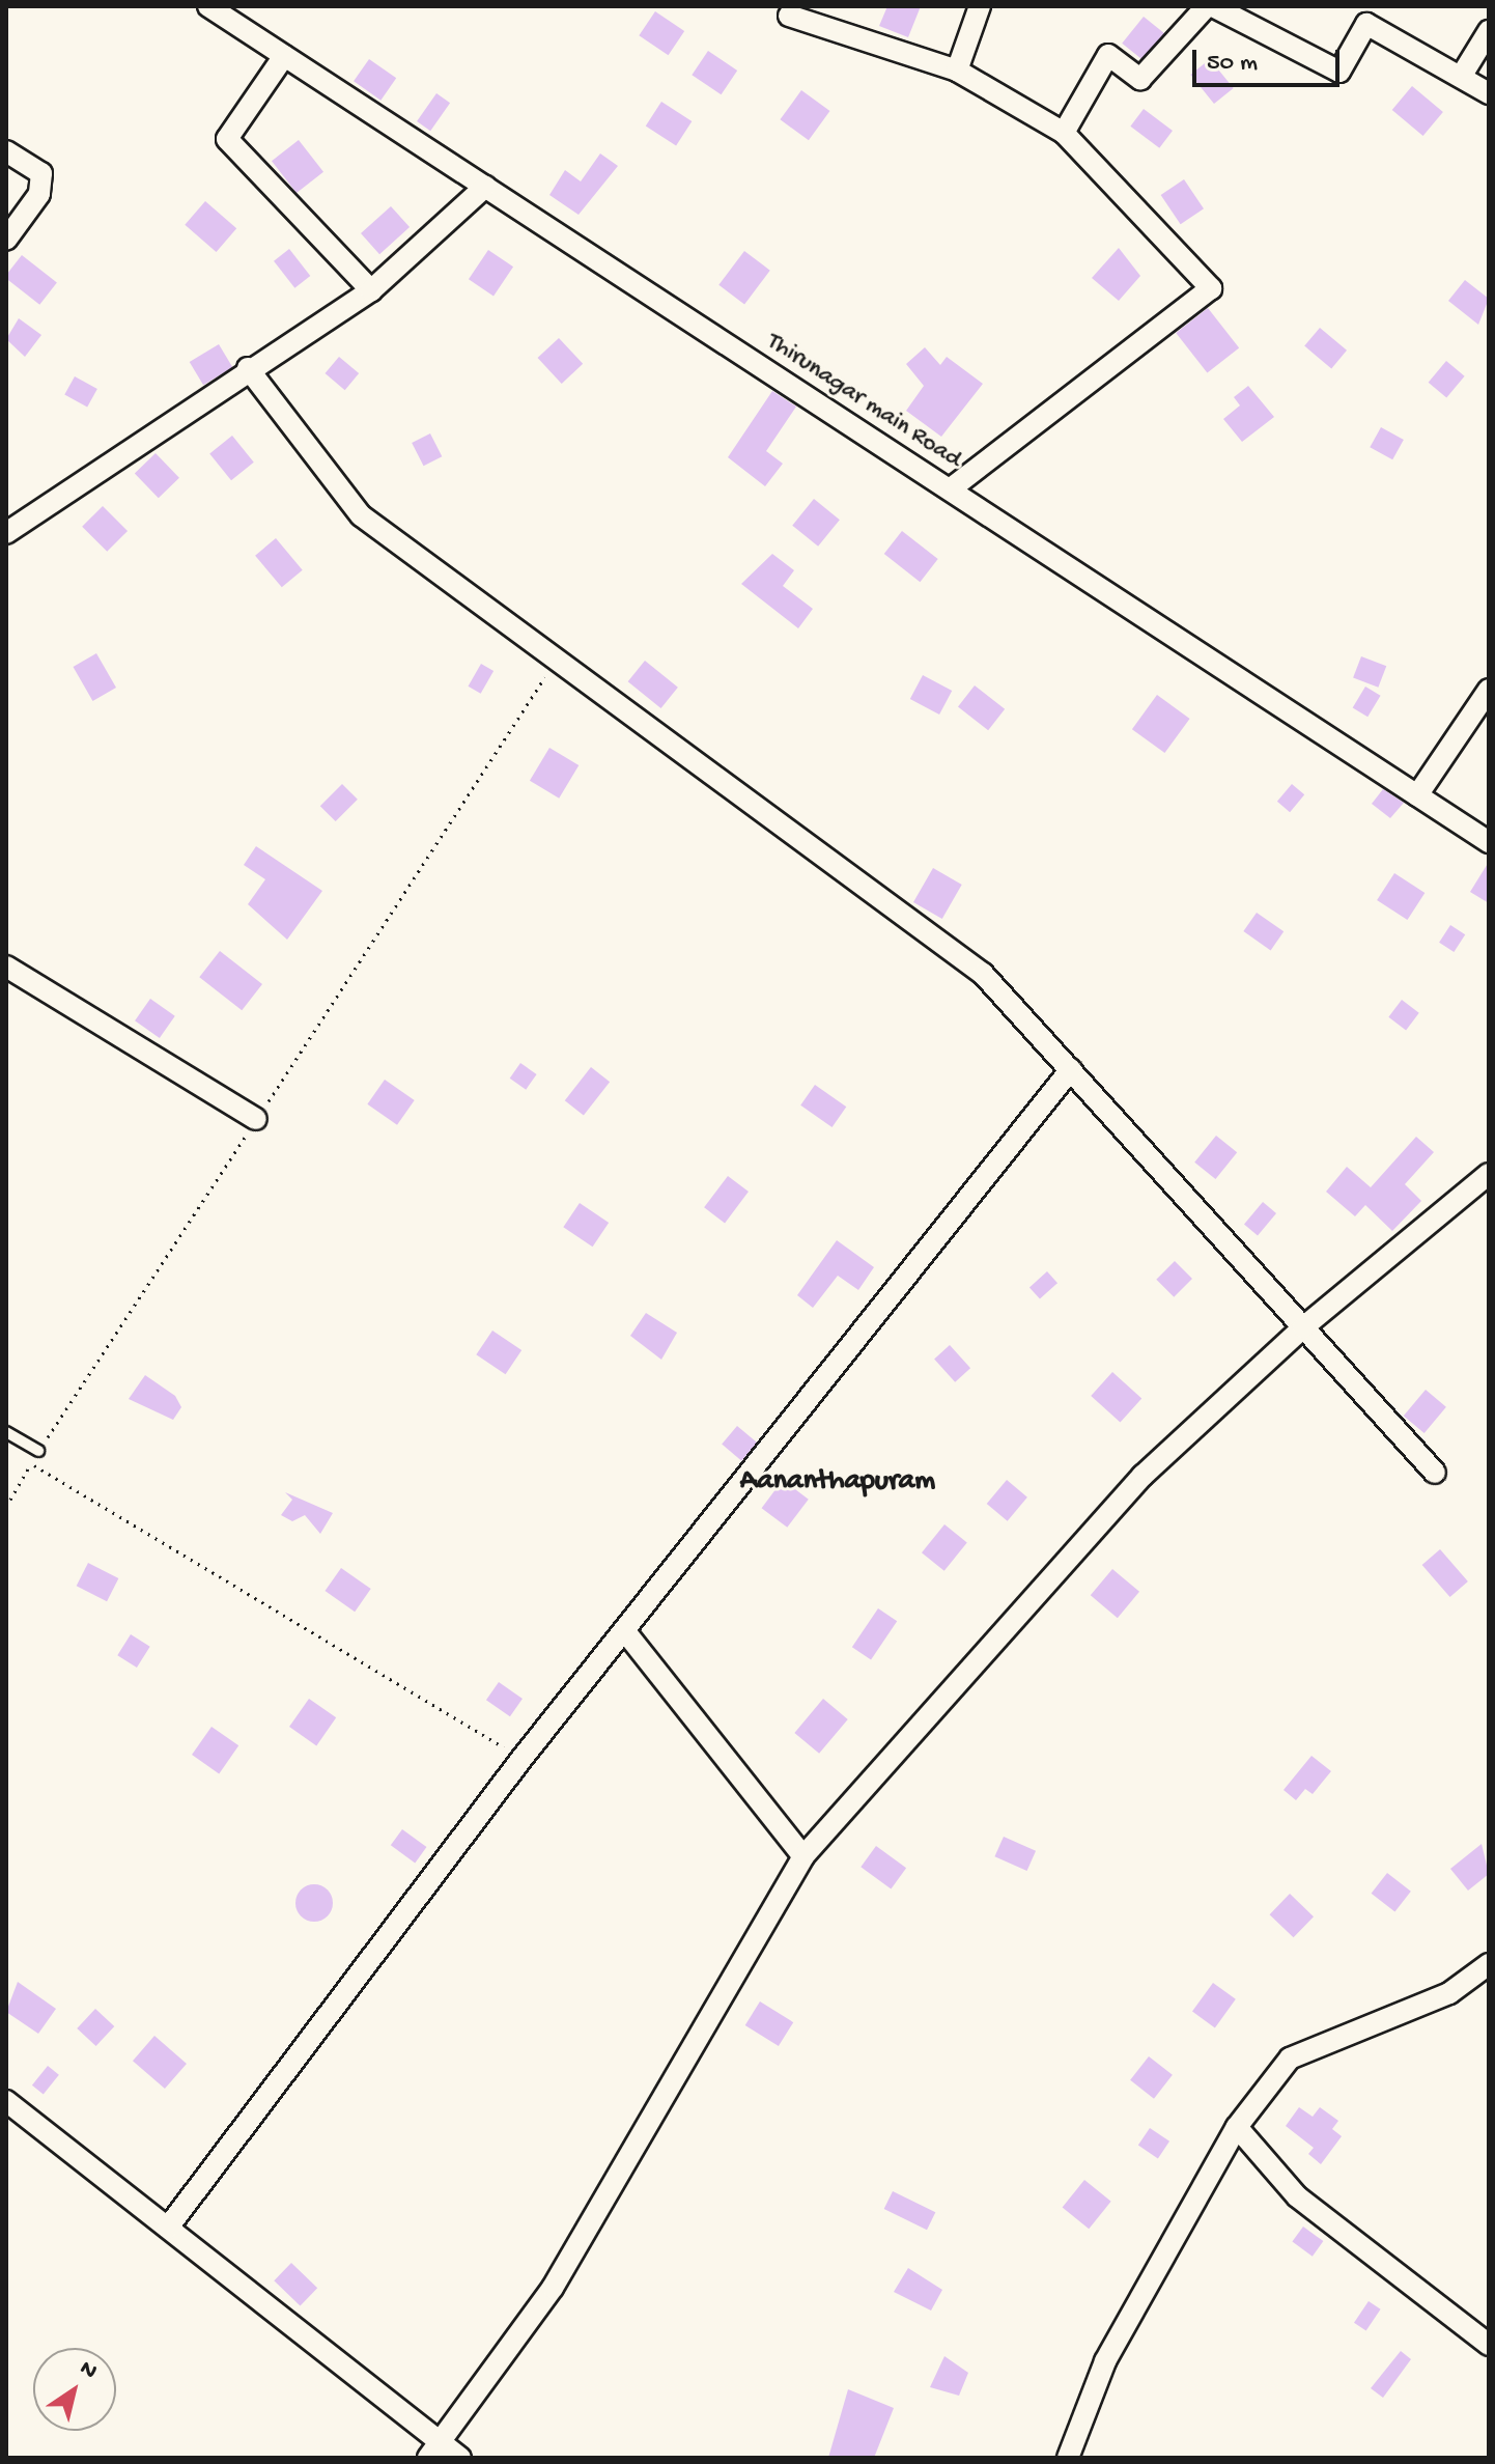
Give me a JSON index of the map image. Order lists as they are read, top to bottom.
{
  "streets": {
    "street": ["Thirunagar main Road"]
  },
  "districts": ["Aananthapuram"],
  "scale_bar": "50 m",
  "north": "top right"
}
